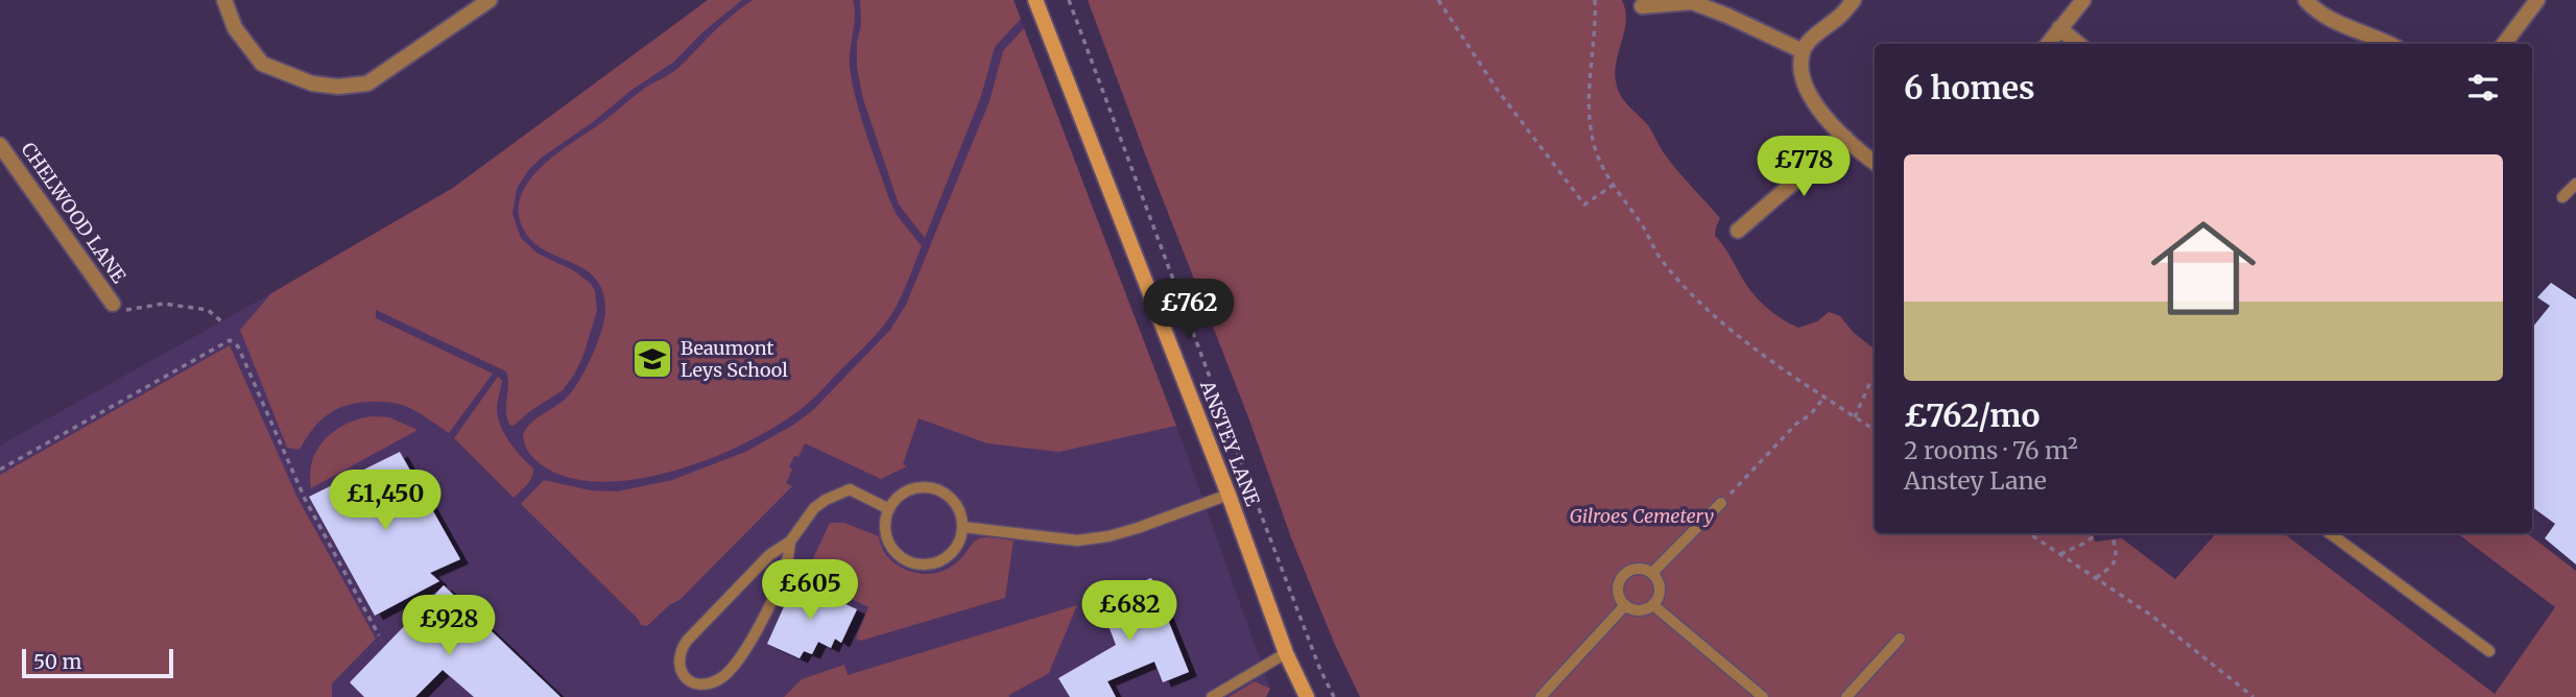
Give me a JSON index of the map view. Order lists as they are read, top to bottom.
{
  "streets": {
    "main road": ["ANSTEY LANE"],
    "street": ["CHELWOOD LANE"]
  },
  "parks": ["Gilroes Cemetery"],
  "places": {
    "school or university": ["Beaumont Leys School"]
  },
  "scale_bar": "50 m",
  "page": {
    "heading": "6 homes",
    "list": [
      {
        "name": "£762/mo",
        "note": "2 rooms · 76 m² · Anstey Lane"
      }
    ],
    "price": [
      "£778",
      "£762",
      "£1,450",
      "£605",
      "£682",
      "£928"
    ],
    "scale": "50 m"
  }
}
